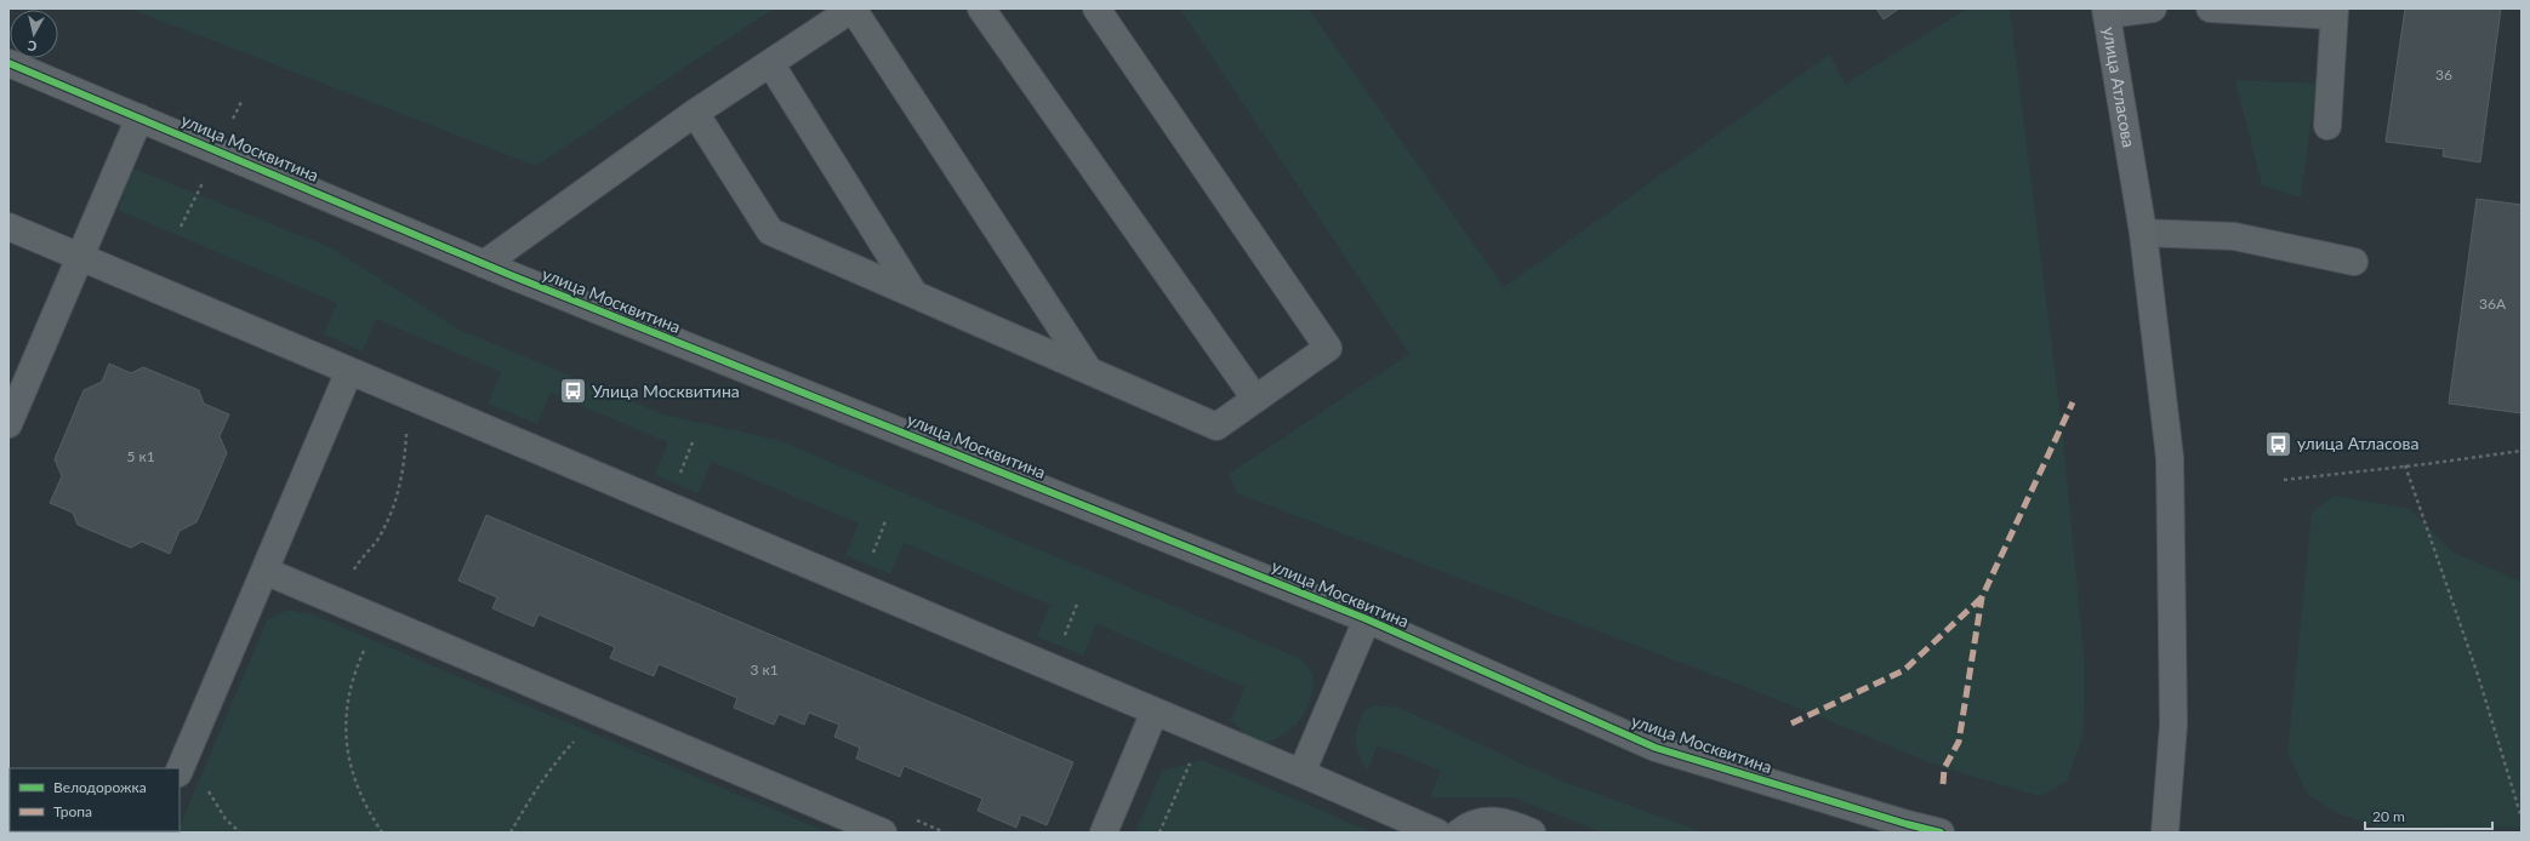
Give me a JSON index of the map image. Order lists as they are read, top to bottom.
{
  "streets": {
    "main road": ["улица Атласова"],
    "street": ["улица Москвитина"]
  },
  "places": {
    "bus stop": ["Улица Москвитина", "улица Атласова"]
  },
  "house_numbers": [
    "36",
    "36А",
    "5 к1",
    "3 к1"
  ],
  "legend": ["Велодорожка", "Тропа"],
  "scale_bar": "20 m",
  "north": "bottom"
}
